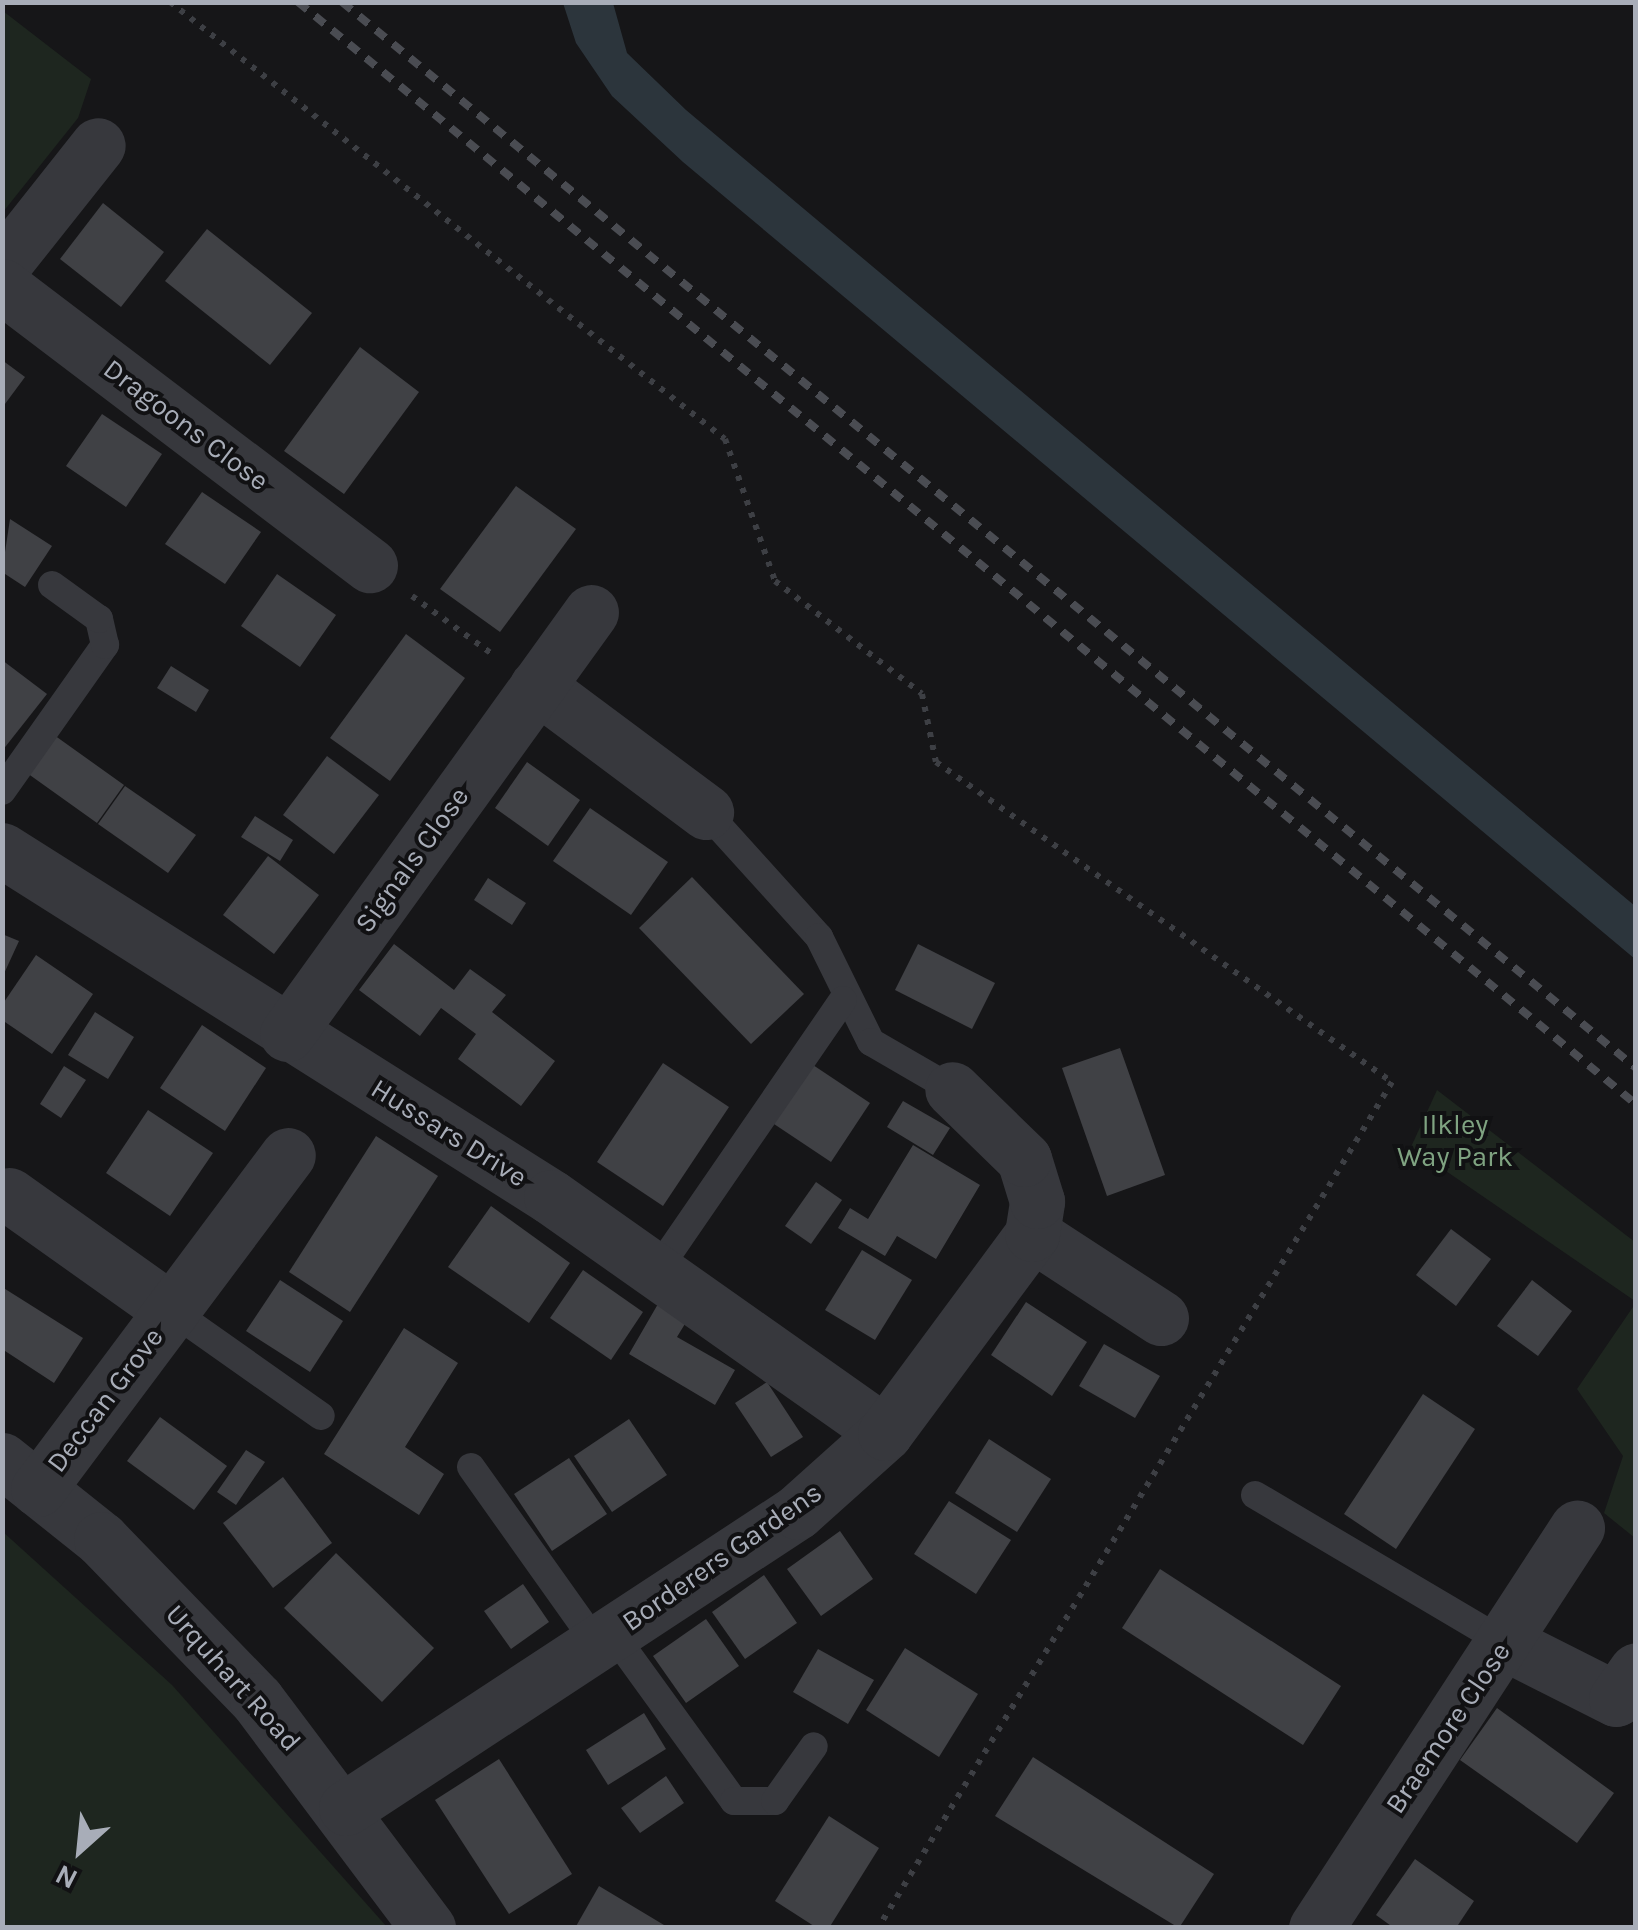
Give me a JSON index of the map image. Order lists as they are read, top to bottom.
{
  "streets": {
    "street": [
      "Dragoons Close",
      "Signals Close",
      "Hussars Drive",
      "Deccan Grove",
      "Borderers Gardens",
      "Urquhart Road",
      "Braemore Close"
    ]
  },
  "crossings": [
    ["Signals Close", "Hussars Drive"],
    ["Hussars Drive", "Borderers Gardens"],
    ["Deccan Grove", "Urquhart Road"],
    ["Borderers Gardens", "Urquhart Road"]
  ],
  "parks": ["Ilkley Way Park"],
  "north": "bottom left"
}
